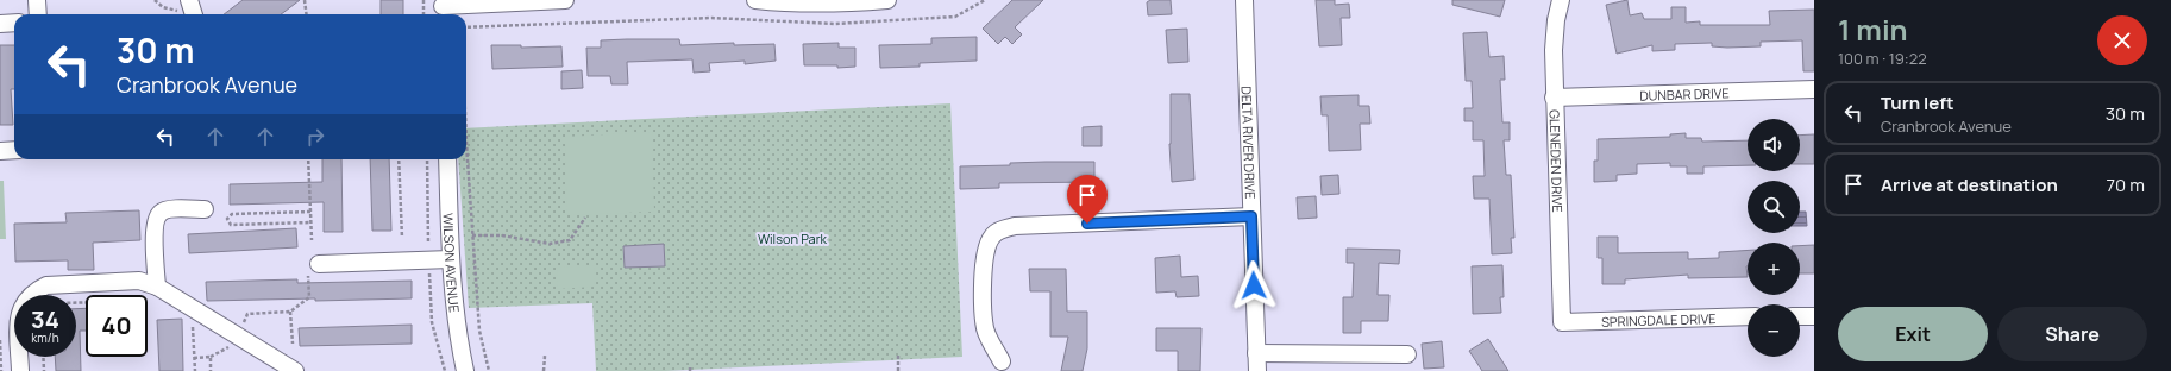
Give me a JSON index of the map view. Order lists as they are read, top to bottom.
{
  "streets": {
    "street": [
      "DUNBAR DRIVE",
      "DELTA RIVER DRIVE",
      "GLENEDEN DRIVE",
      "WILSON AVENUE",
      "SPRINGDALE DRIVE"
    ]
  },
  "crossings": [
    ["DUNBAR DRIVE", "GLENEDEN DRIVE"],
    ["GLENEDEN DRIVE", "SPRINGDALE DRIVE"]
  ],
  "parks": ["Wilson Park"],
  "page": {
    "heading": ["1 min", "100 m · 19:22"],
    "turn": ["30 m", "Cranbrook Avenue"],
    "list": [
      {
        "name": "Turn left",
        "note": "Cranbrook Avenue",
        "value": "30 m"
      },
      {
        "name": "Arrive at destination",
        "value": "70 m"
      }
    ],
    "map_buttons": ["+", "−"],
    "speed": "34 km/h",
    "limit": "40",
    "buttons": ["Exit", "Share"]
  }
}
